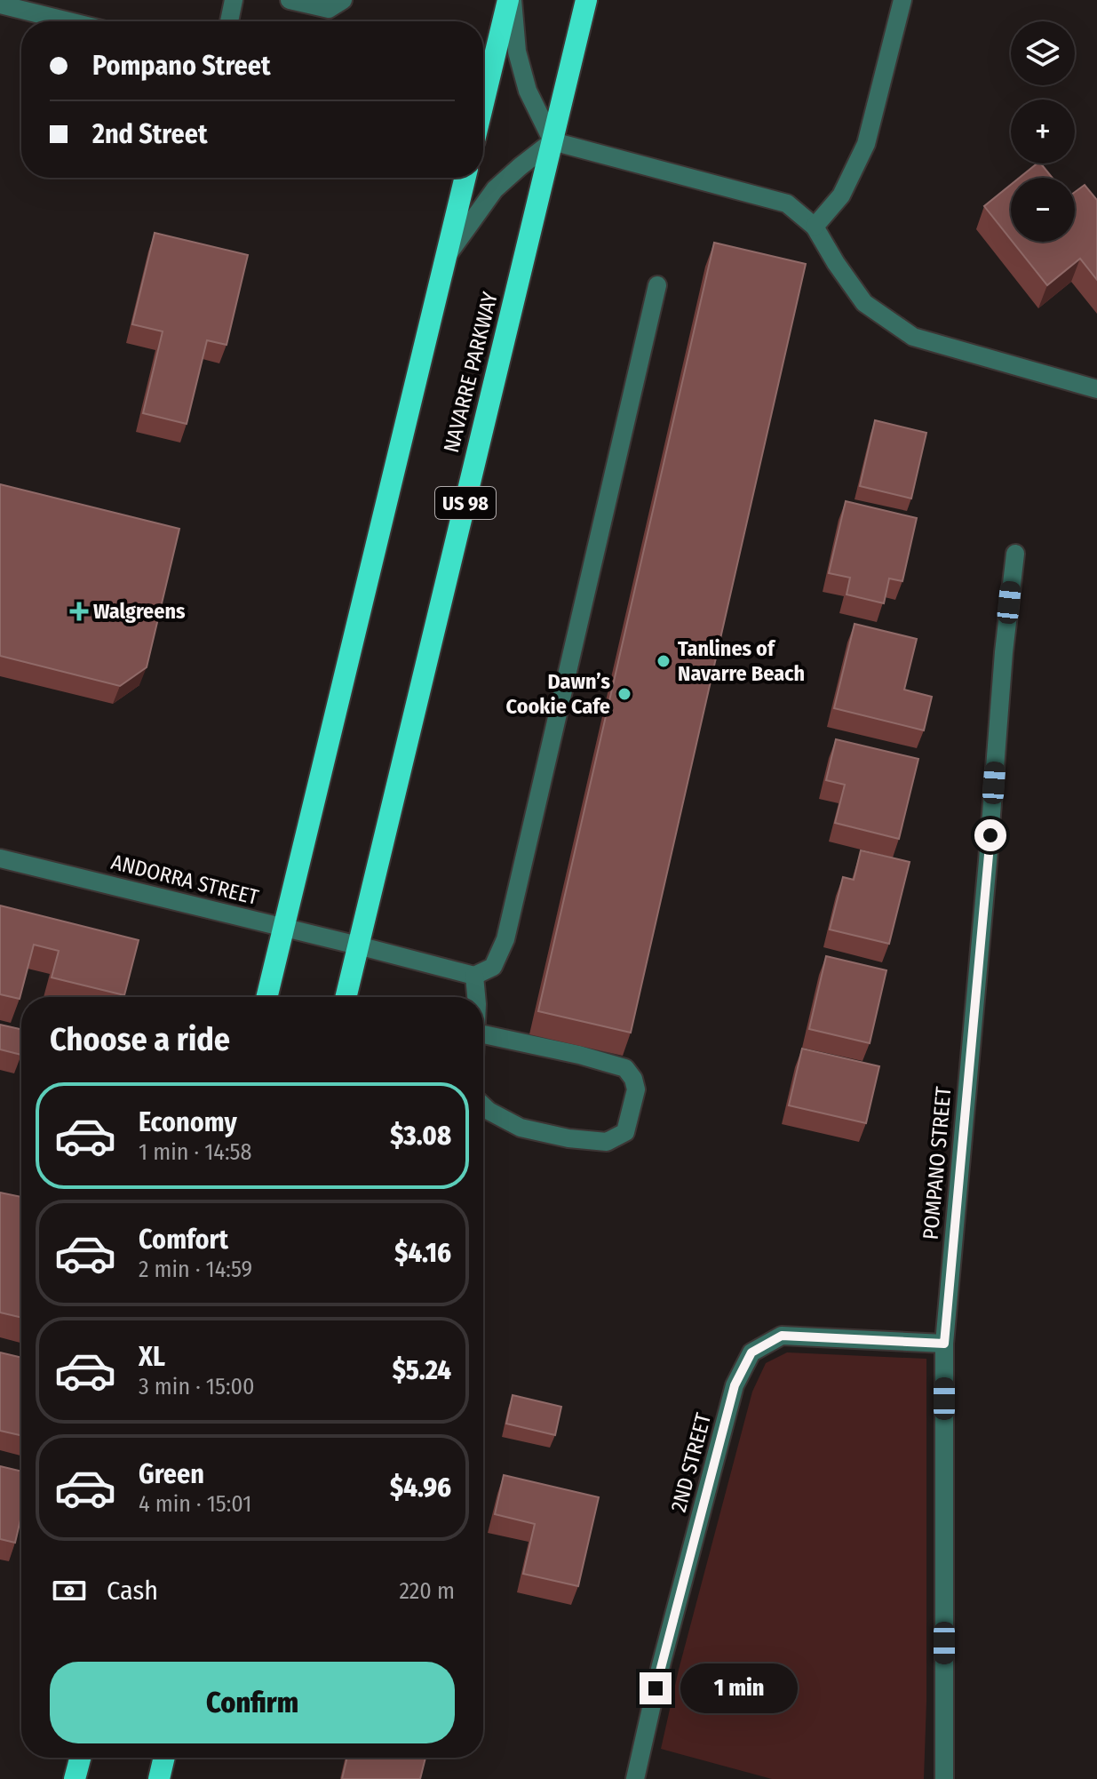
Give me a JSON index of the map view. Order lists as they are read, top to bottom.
{
  "streets": {
    "highway": ["NAVARRE PARKWAY", "US 98"],
    "street": ["ANDORRA STREET", "POMPANO STREET", "2ND STREET"]
  },
  "crossings": [
    ["NAVARRE PARKWAY", "ANDORRA STREET"],
    ["POMPANO STREET", "2ND STREET"]
  ],
  "places": {
    "health": ["Walgreens"],
    "other": ["Tanlines of Navarre Beach", "Dawn’s Cookie Cafe"]
  },
  "page": {
    "map_buttons": ["+", "−"],
    "banner": ["Pompano Street", "2nd Street"],
    "heading": "Choose a ride",
    "list": [
      {
        "name": "Economy",
        "note": "1 min · 14:58",
        "value": "$3.08"
      },
      {
        "name": "Comfort",
        "note": "2 min · 14:59",
        "value": "$4.16"
      },
      {
        "name": "XL",
        "note": "3 min · 15:00",
        "value": "$5.24"
      },
      {
        "name": "Green",
        "note": "4 min · 15:01",
        "value": "$4.96"
      }
    ],
    "pay": ["Cash", "220 m"],
    "buttons": "Confirm",
    "bubble": "1 min"
  }
}
